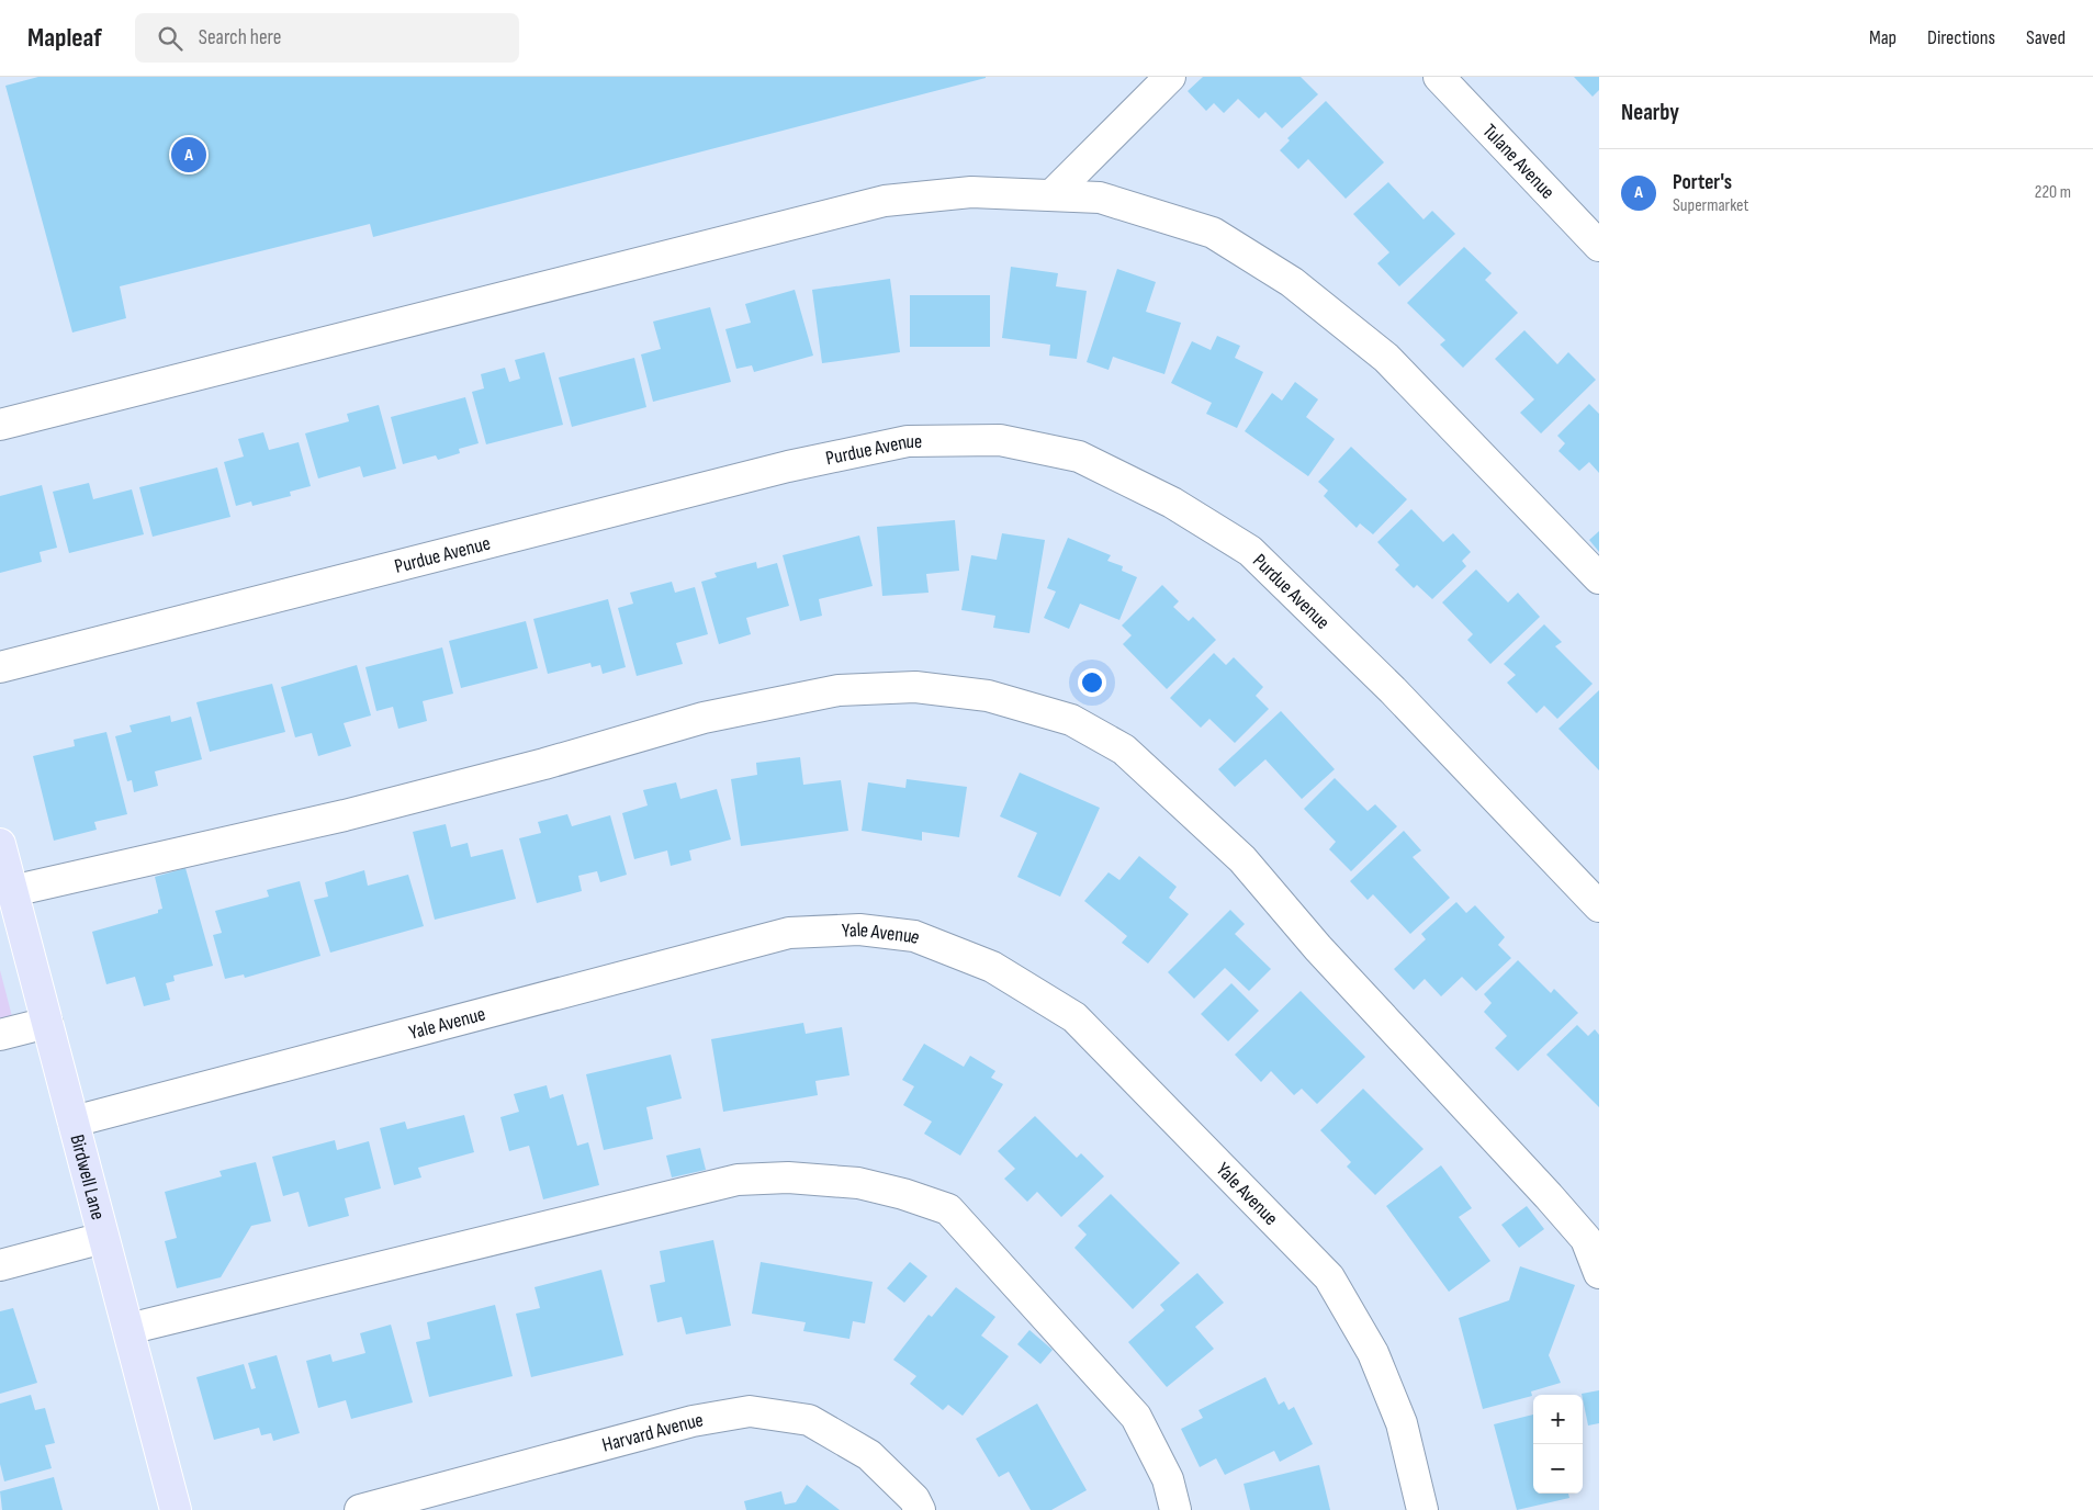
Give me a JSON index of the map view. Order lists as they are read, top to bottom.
{
  "streets": {
    "main road": ["Birdwell Lane"],
    "street": [
      "Tulane Avenue",
      "Purdue Avenue",
      "Yale Avenue",
      "Harvard Avenue"
    ]
  },
  "crossings": [
    ["Yale Avenue", "Birdwell Lane"]
  ],
  "page": {
    "header": "Mapleaf",
    "search": "Search here",
    "nav": ["Map", "Directions", "Saved"],
    "heading": "Nearby",
    "pins": "A",
    "list": [
      {
        "mark": "A",
        "name": "Porter's",
        "note": "Supermarket",
        "value": "220 m"
      }
    ],
    "map_buttons": ["+", "−"]
  }
}
